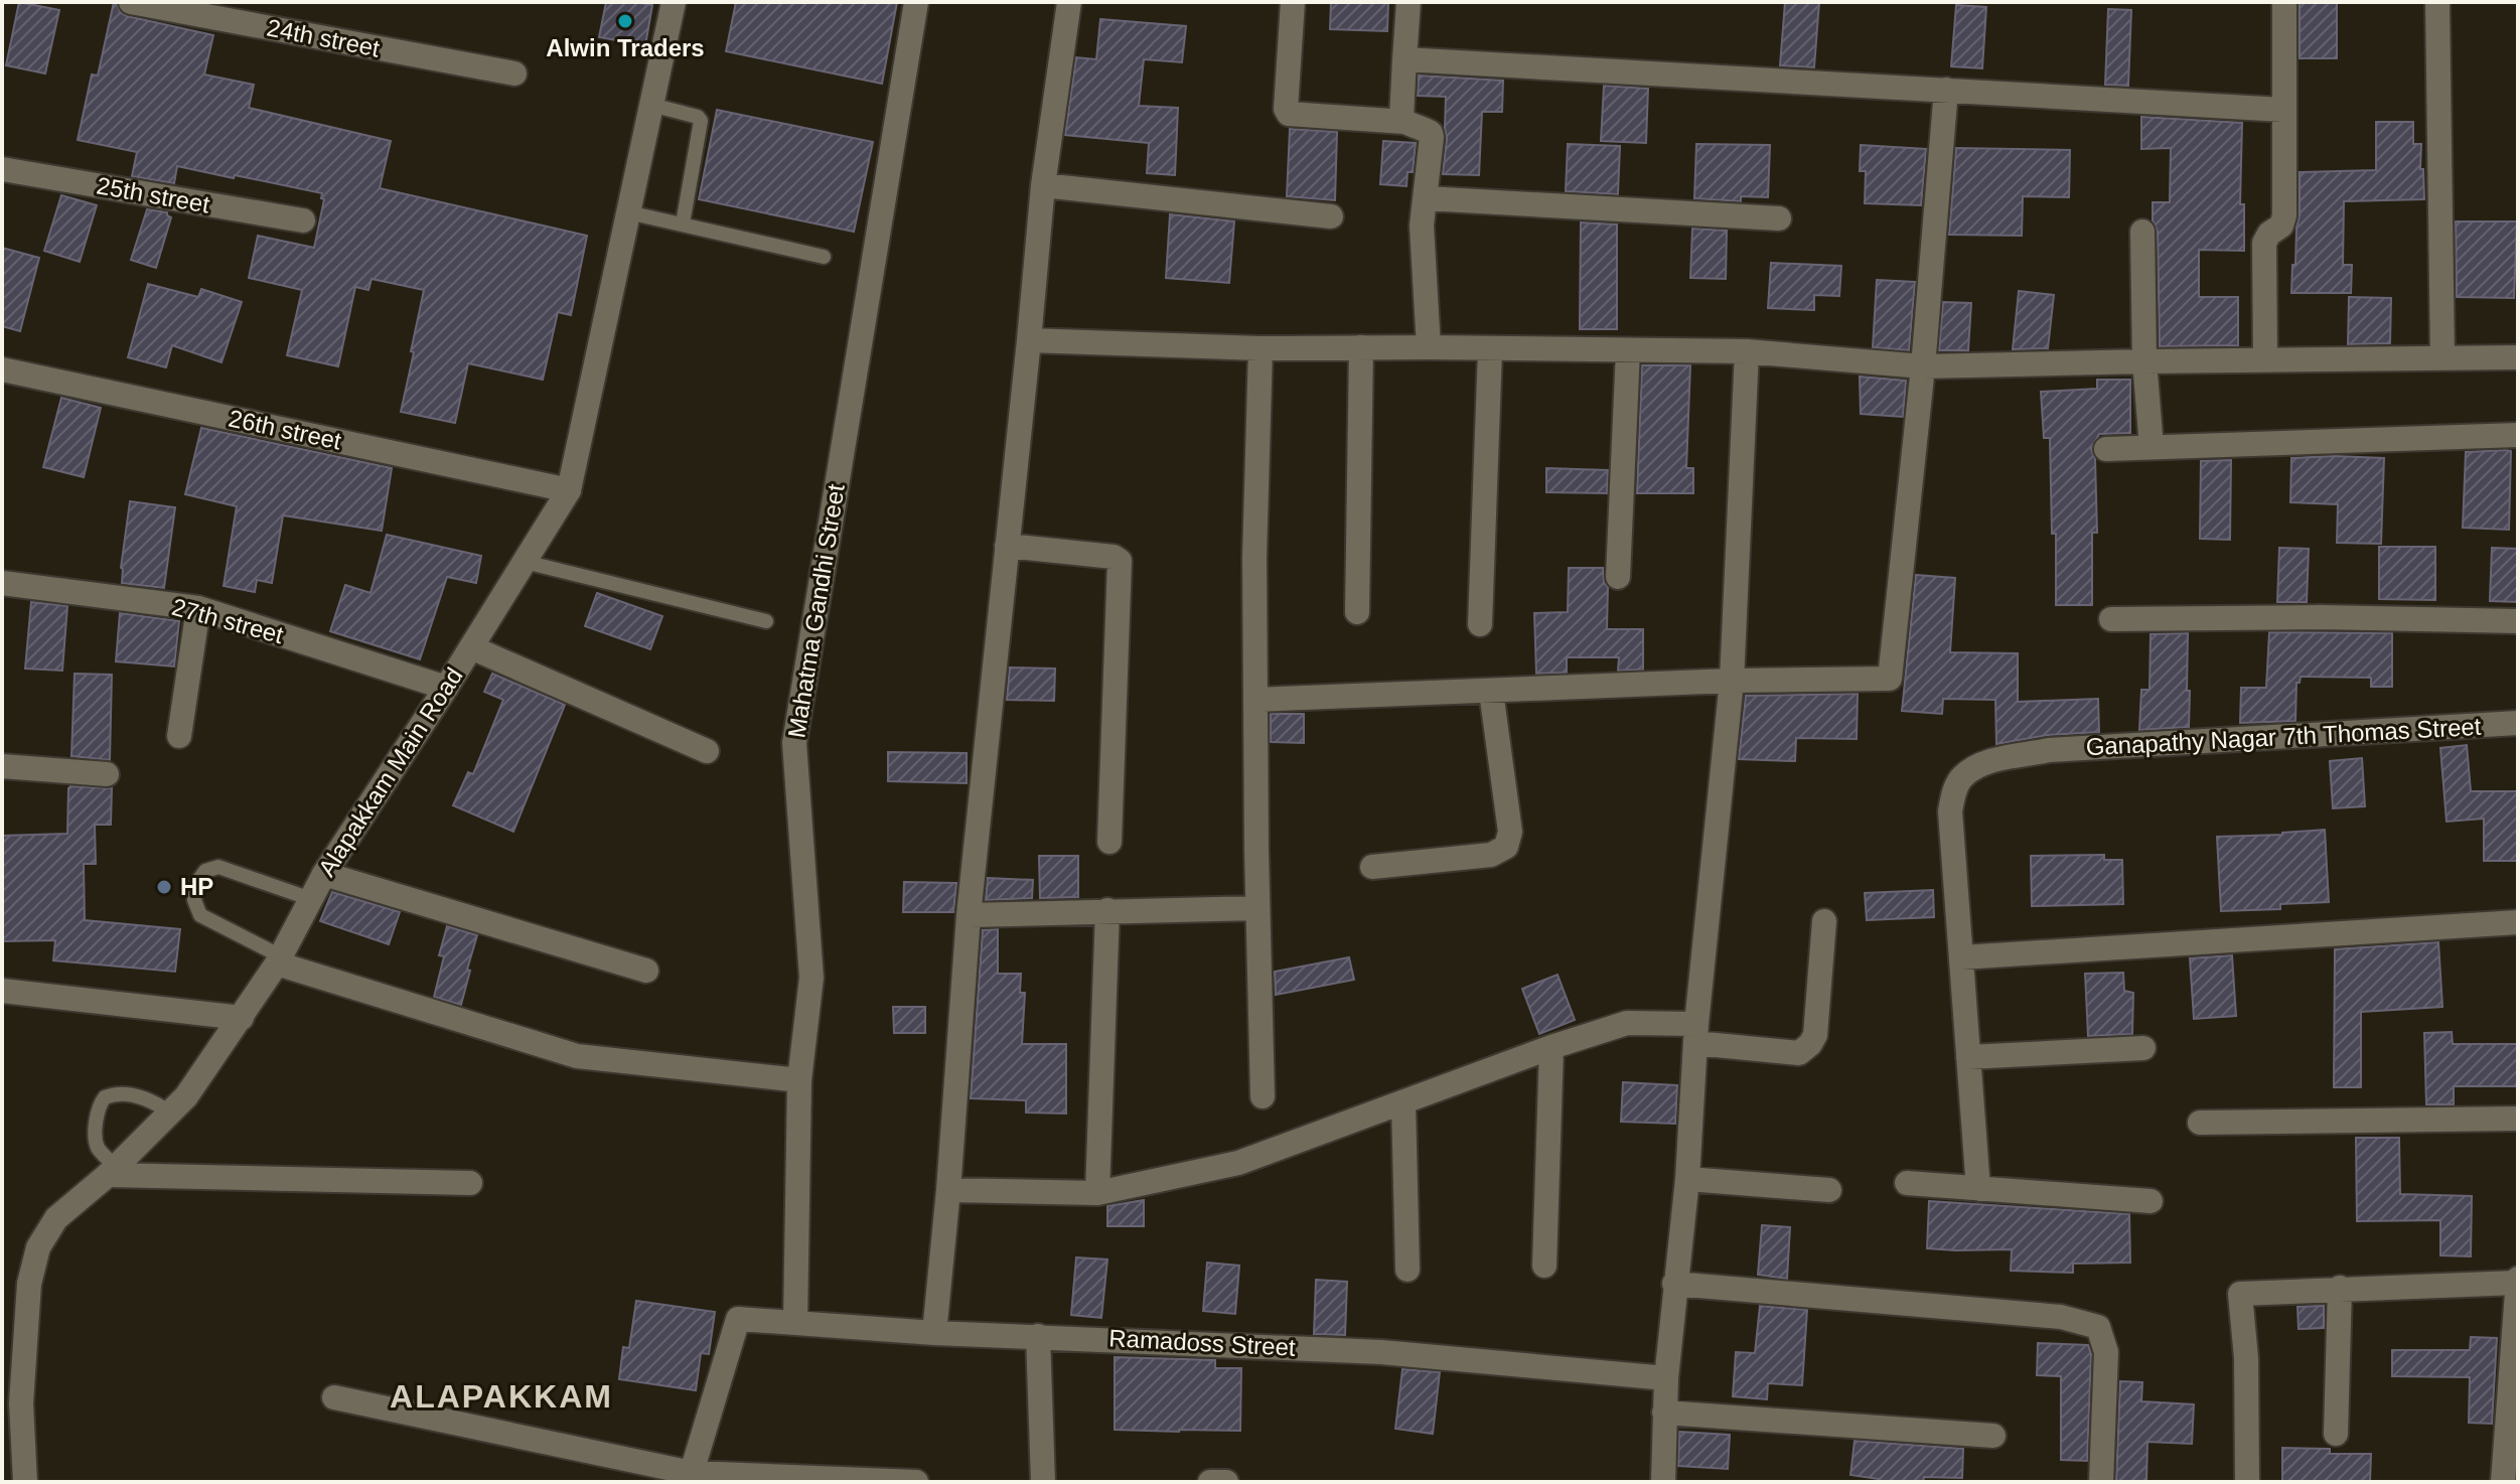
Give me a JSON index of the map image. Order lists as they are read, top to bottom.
{
  "streets": {
    "street": [
      "24th street",
      "25th street",
      "26th street",
      "Mahatma Gandhi Street",
      "27th street",
      "Ganapathy Nagar 7th Thomas Street",
      "Alapakkam Main Road",
      "Ramadoss Street"
    ]
  },
  "crossings": [
    ["26th street", "Alapakkam Main Road"],
    ["Mahatma Gandhi Street", "Ramadoss Street"],
    ["27th street", "Alapakkam Main Road"]
  ],
  "districts": ["ALAPAKKAM"],
  "places": ["Alwin Traders", "HP"]
}
